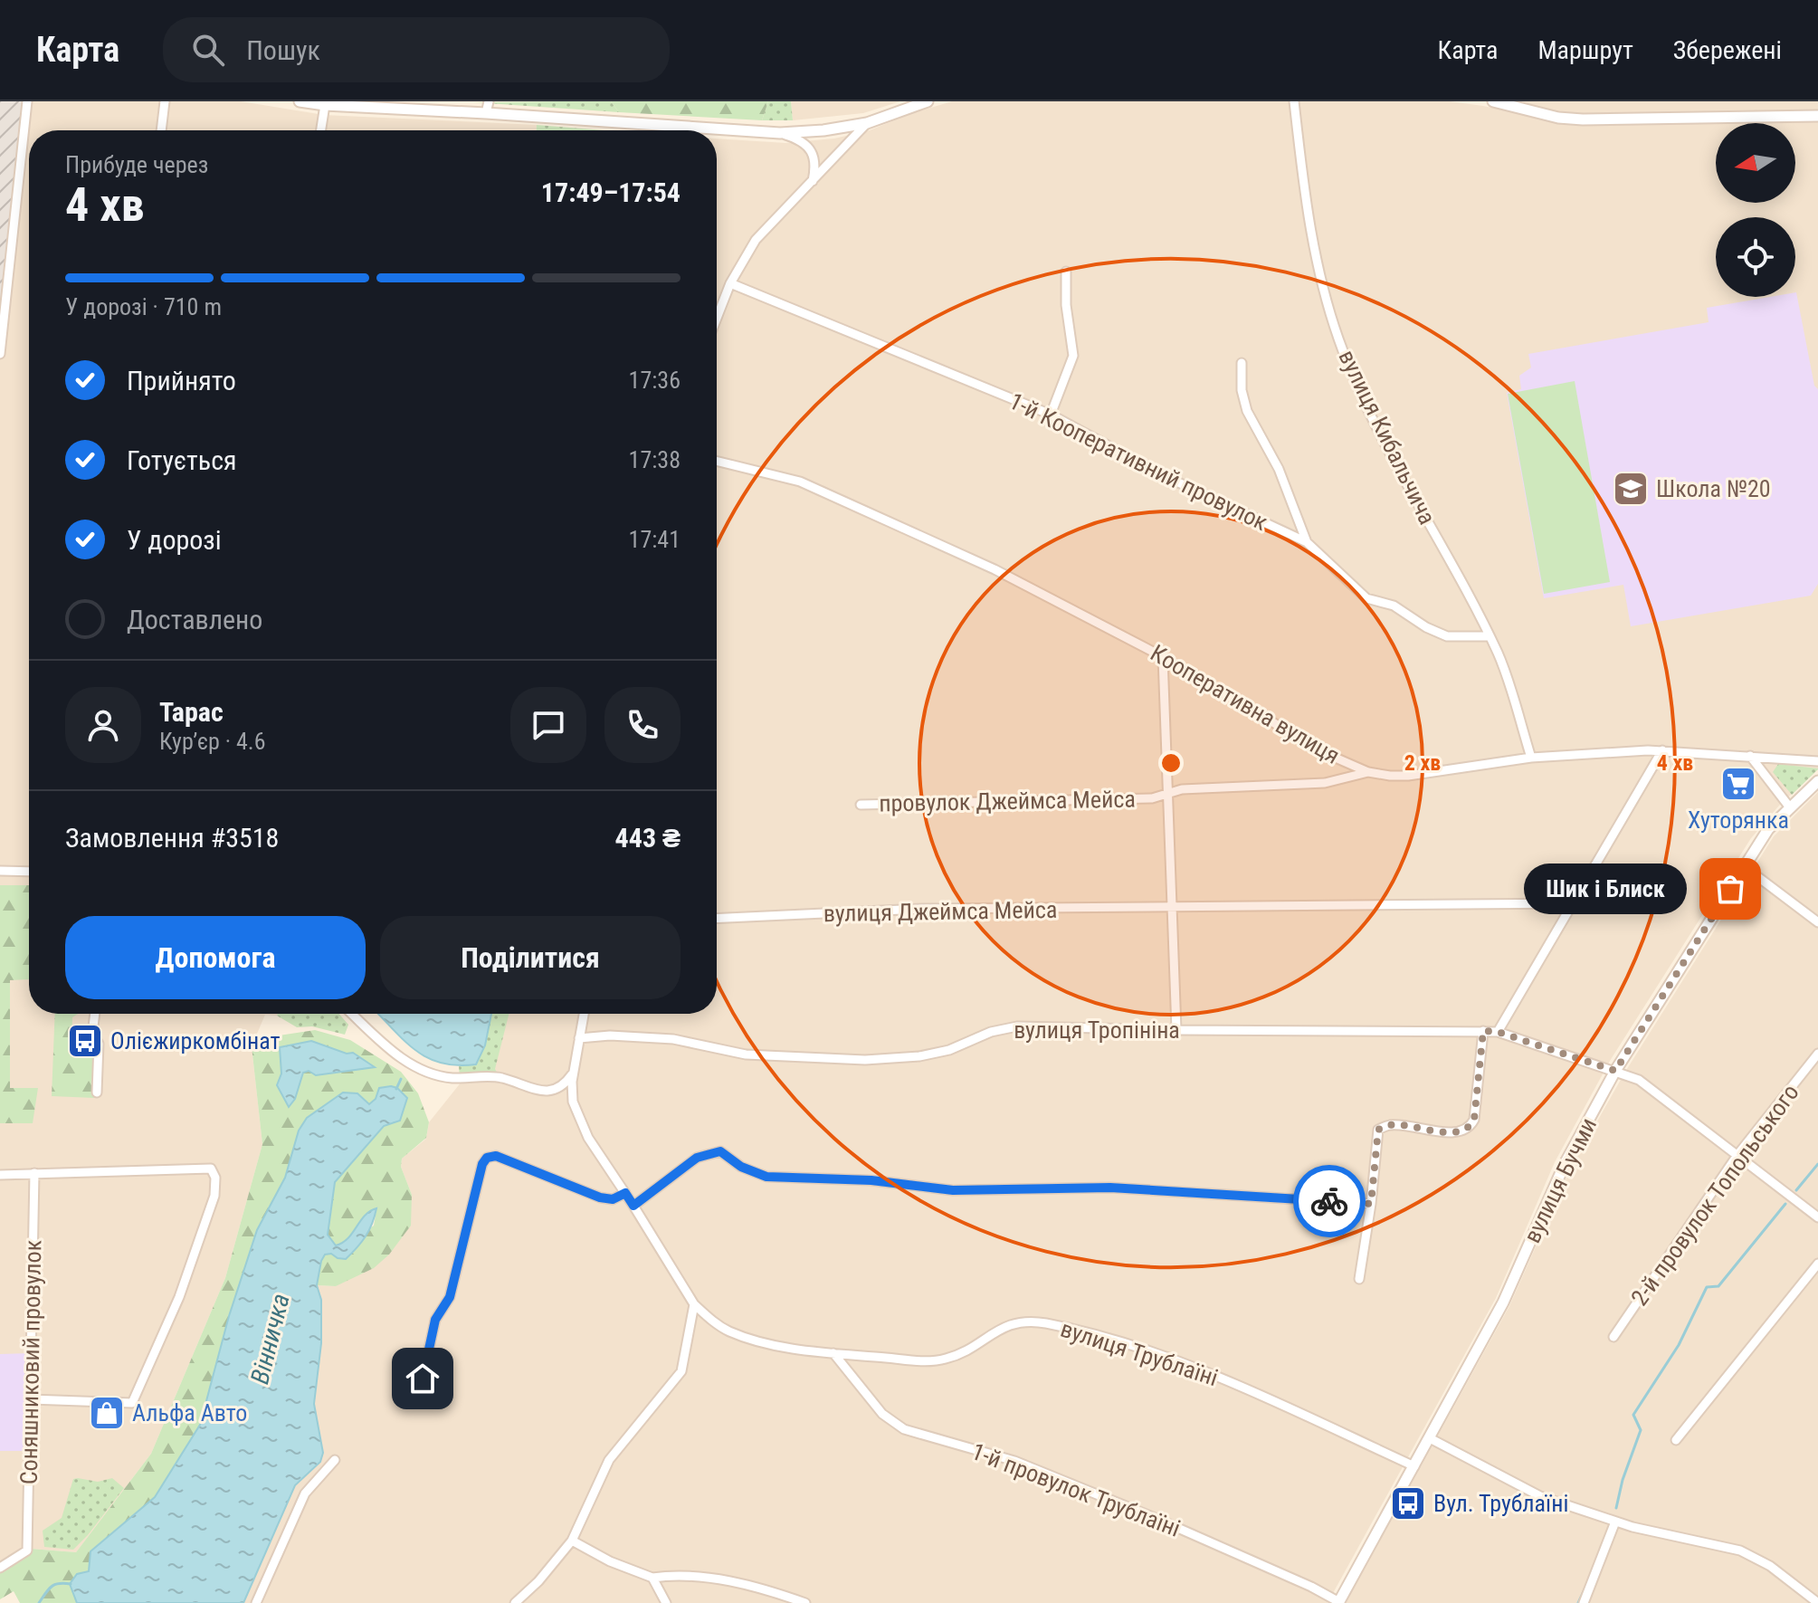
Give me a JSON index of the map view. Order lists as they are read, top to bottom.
{
  "streets": {
    "street": [
      "вулиця Кибальчича",
      "1-й Кооперативний провулок",
      "Кооперативна вулиця",
      "провулок Джеймса Мейса",
      "вулиця Джеймса Мейса",
      "вулиця Тропініна",
      "вулиця Бучми",
      "2-й провулок Топольського",
      "вулиця Трублаїні",
      "Соняшниковий провулок",
      "1-й провулок Трублаїні"
    ]
  },
  "crossings": [
    ["вулиця Кибальчича", "1-й Кооперативний провулок"],
    ["вулиця Кибальчича", "Кооперативна вулиця"],
    ["Кооперативна вулиця", "провулок Джеймса Мейса"],
    ["вулиця Тропініна", "вулиця Бучми"],
    ["вулиця Тропініна", "2-й провулок Топольського"],
    ["вулиця Бучми", "вулиця Трублаїні"],
    ["вулиця Бучми", "1-й провулок Трублаїні"],
    ["вулиця Трублаїні", "1-й провулок Трублаїні"]
  ],
  "water": ["Вінничка"],
  "places": {
    "school or university": ["Школа №20"],
    "supermarket": ["Хуторянка"],
    "other": ["Шик і Блиск"],
    "bus stop": ["Олієжиркомбінат", "Вул. Трублаїні"],
    "shop": ["Альфа Авто"]
  },
  "north": "left",
  "page": {
    "header": "Карта",
    "search": "Пошук",
    "nav": ["Карта", "Маршрут", "Збережені"],
    "heading": ["4 хв", "Прибуде через", "17:49–17:54"],
    "panel": [
      "Тарас",
      "Кур’єр · 4.6",
      "Замовлення #3518",
      "443 ₴"
    ],
    "bar": "У дорозі · 710 m",
    "list": [
      ["Прийнято", "17:36"],
      ["Готується", "17:38"],
      ["У дорозі", "17:41"],
      "Доставлено"
    ],
    "bubble": "Шик і Блиск",
    "buttons": ["Допомога", "Поділитися"]
  },
  "rings": ["2 хв", "4 хв"]
}
